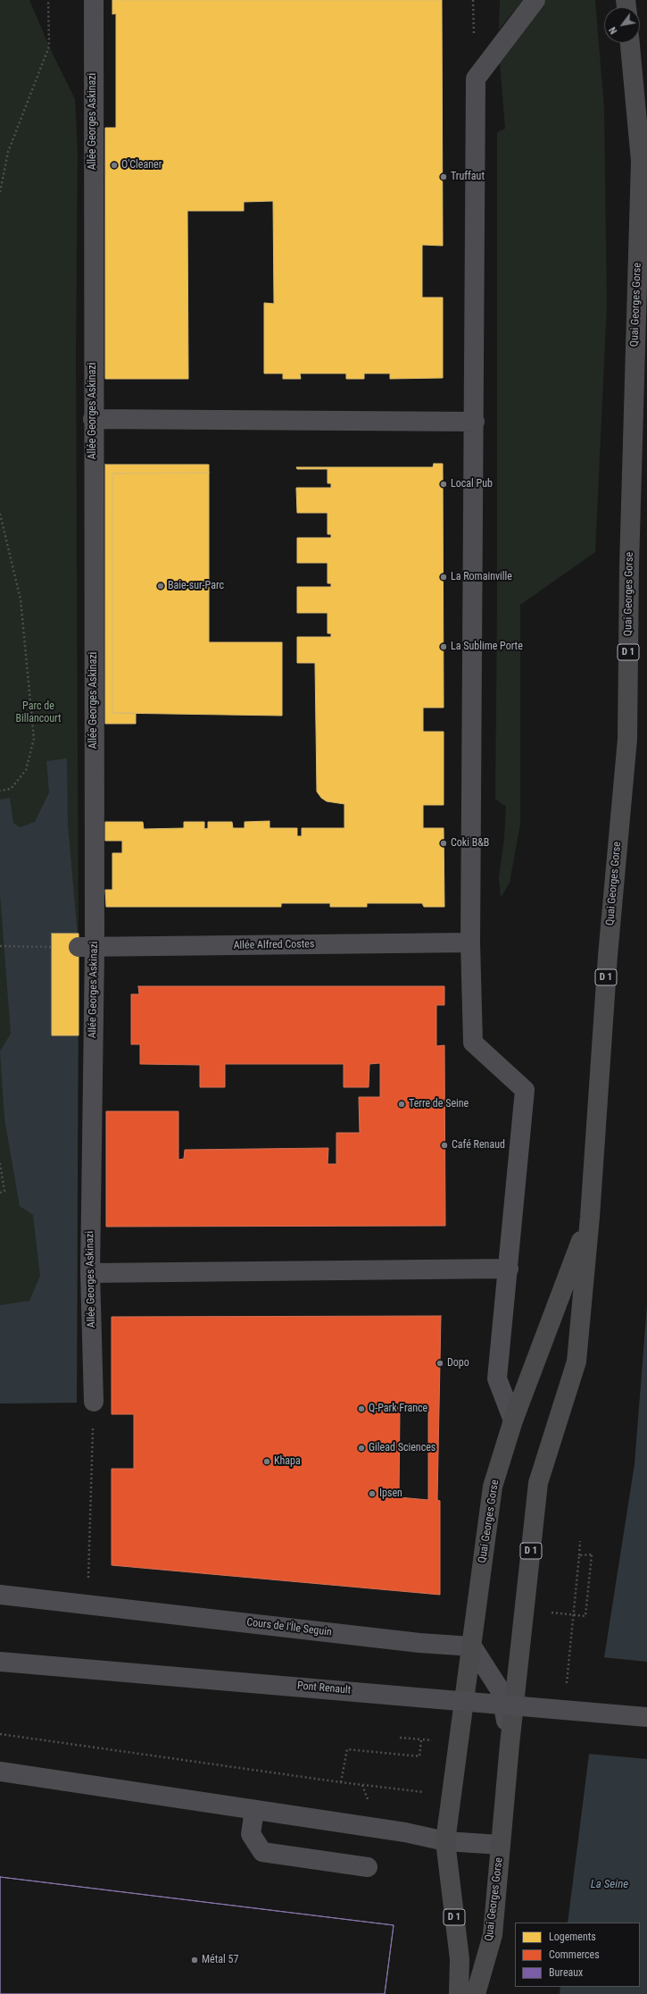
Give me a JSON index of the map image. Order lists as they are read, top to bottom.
{
  "streets": {
    "main road": ["Quai Georges Gorse", "D 1"],
    "street": [
      "Allée Georges Askinazi",
      "Allée Alfred Costes",
      "Cours de l'Île Seguin",
      "Pont Renault"
    ]
  },
  "crossings": [
    ["Allée Georges Askinazi", "Allée Alfred Costes"],
    ["Quai Georges Gorse", "Cours de l'Île Seguin"]
  ],
  "water": ["La Seine"],
  "parks": ["Parc de Billancourt"],
  "places": [
    "O'Cleaner",
    "Truffaut",
    "Local Pub",
    "La Romainville",
    "Baie-sur-Parc",
    "La Sublime Porte",
    "Coki B&B",
    "Terre de Seine",
    "Café Renaud",
    "Dopo",
    "Q-Park France",
    "Gilead Sciences",
    "Khapa",
    "Ipsen",
    "Métal 57"
  ],
  "legend": ["Logements", "Commerces", "Bureaux"],
  "north": "bottom left"
}
